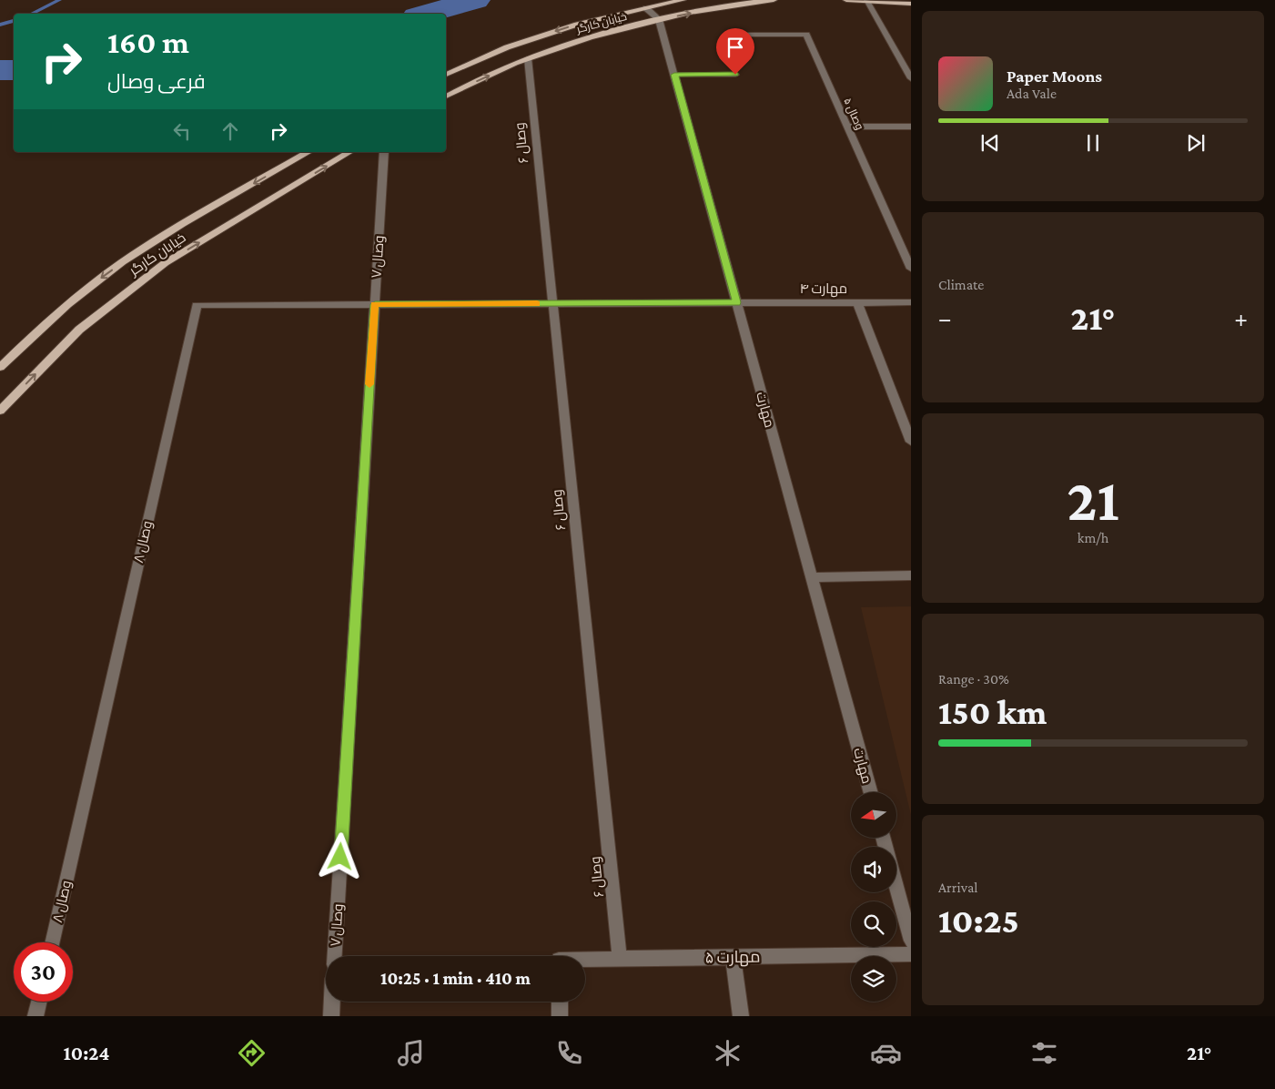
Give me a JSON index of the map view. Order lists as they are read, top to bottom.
{
  "streets": {
    "main road": ["خیابان کارگر"],
    "street": [
      "وصال ۵",
      "وصال ۶",
      "وصال ۷",
      "مهارت ۴",
      "مهارت",
      "وصال ۸",
      "مهارت ۵"
    ]
  },
  "crossings": [
    ["خیابان کارگر", "وصال ۶"],
    ["خیابان کارگر", "مهارت"],
    ["وصال ۶", "مهارت ۴"],
    ["وصال ۶", "مهارت ۵"],
    ["وصال ۷", "مهارت ۴"],
    ["وصال ۷", "وصال ۸"],
    ["مهارت ۴", "مهارت"],
    ["مهارت ۴", "وصال ۸"]
  ],
  "north": "left",
  "page": {
    "turn": ["160 m", "فرعی وصال"],
    "song": ["Paper Moons", "Ada Vale"],
    "tile": [
      "Climate",
      ["21", "km/h"],
      ["Range · 30%", "150 km"],
      ["Arrival", "10:25"]
    ],
    "heat": ["−", "21°", "+"],
    "limit": "30",
    "trip": "10:25 · 1 min · 410 m",
    "tabs": ["10:24", "21°"]
  }
}
